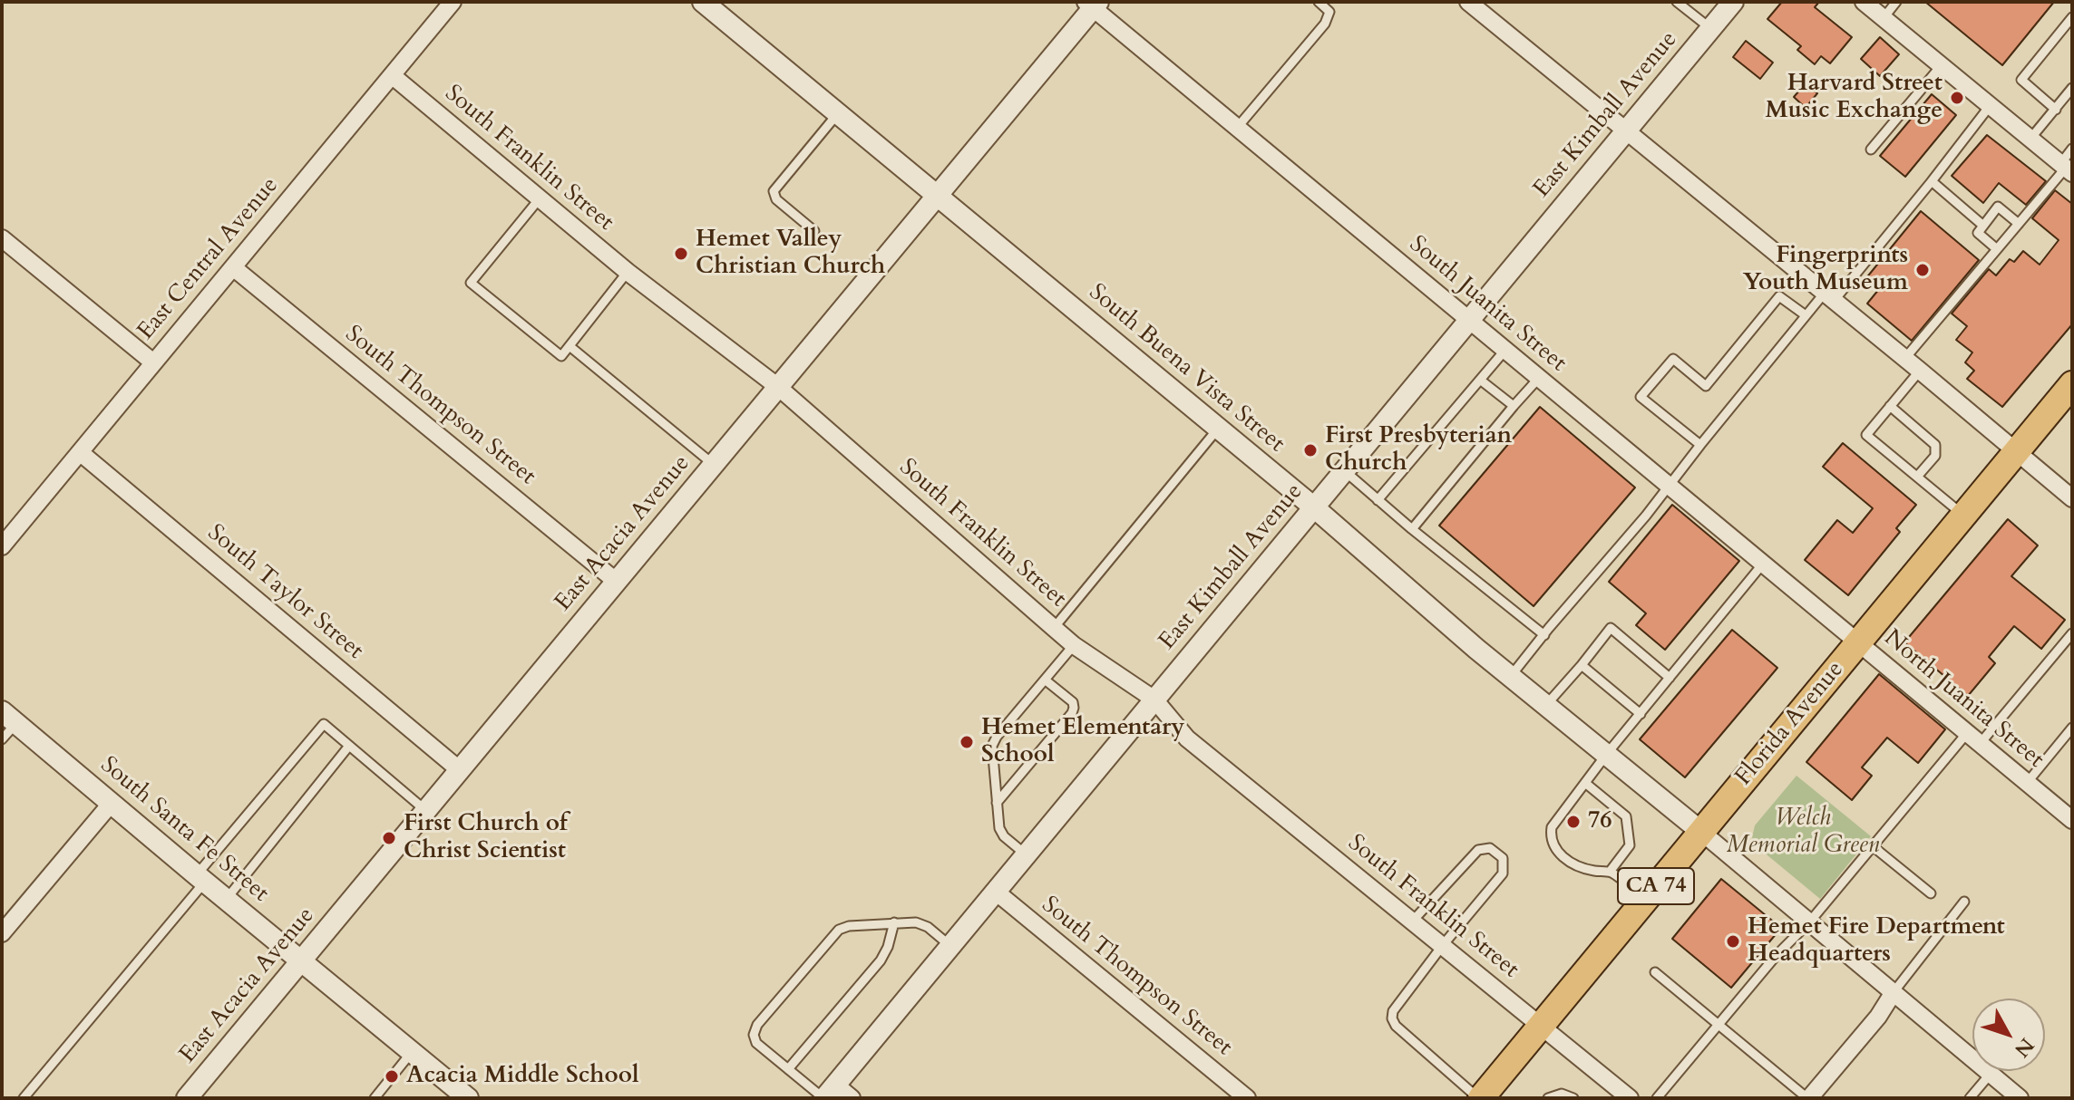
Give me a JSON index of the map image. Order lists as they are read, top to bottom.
{
  "streets": {
    "main road": ["Florida Avenue", "CA 74"],
    "street": [
      "East Kimball Avenue",
      "South Franklin Street",
      "East Central Avenue",
      "South Juanita Street",
      "South Buena Vista Street",
      "South Thompson Street",
      "East Acacia Avenue",
      "South Taylor Street",
      "North Juanita Street",
      "South Santa Fe Street"
    ]
  },
  "crossings": [
    ["East Kimball Avenue", "South Franklin Street"],
    ["East Kimball Avenue", "South Juanita Street"],
    ["East Kimball Avenue", "South Buena Vista Street"],
    ["East Kimball Avenue", "South Thompson Street"],
    ["South Franklin Street", "East Central Avenue"],
    ["South Franklin Street", "East Acacia Avenue"],
    ["South Franklin Street", "Florida Avenue"],
    ["East Central Avenue", "South Thompson Street"],
    ["East Central Avenue", "South Taylor Street"],
    ["South Juanita Street", "East Acacia Avenue"],
    ["South Juanita Street", "North Juanita Street"],
    ["South Juanita Street", "Florida Avenue"],
    ["South Buena Vista Street", "East Acacia Avenue"],
    ["South Buena Vista Street", "Florida Avenue"],
    ["South Thompson Street", "East Acacia Avenue"],
    ["East Acacia Avenue", "South Taylor Street"],
    ["East Acacia Avenue", "South Santa Fe Street"],
    ["North Juanita Street", "Florida Avenue"]
  ],
  "parks": ["Welch Memorial Green"],
  "places": [
    "Harvard Street Music Exchange",
    "Hemet Valley Christian Church",
    "Fingerprints Youth Museum",
    "First Presbyterian Church",
    "Hemet Elementary School",
    "76",
    "First Church of Christ Scientist",
    "Hemet Fire Department Headquarters",
    "Acacia Middle School"
  ],
  "north": "bottom right"
}
